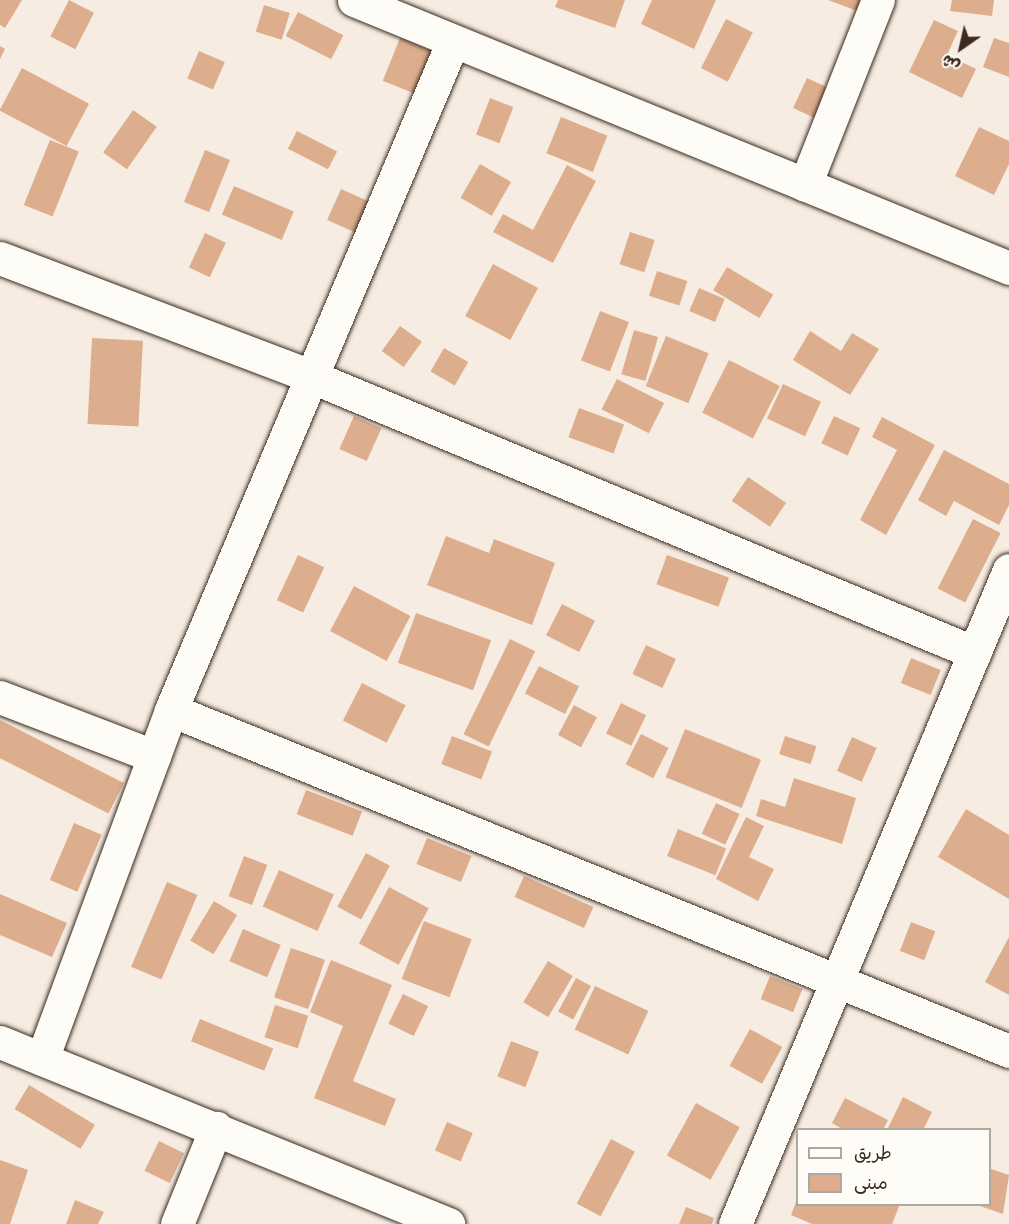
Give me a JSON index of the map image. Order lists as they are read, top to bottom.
{
  "legend": ["طريق", "مبنى"],
  "north": "bottom left"
}
